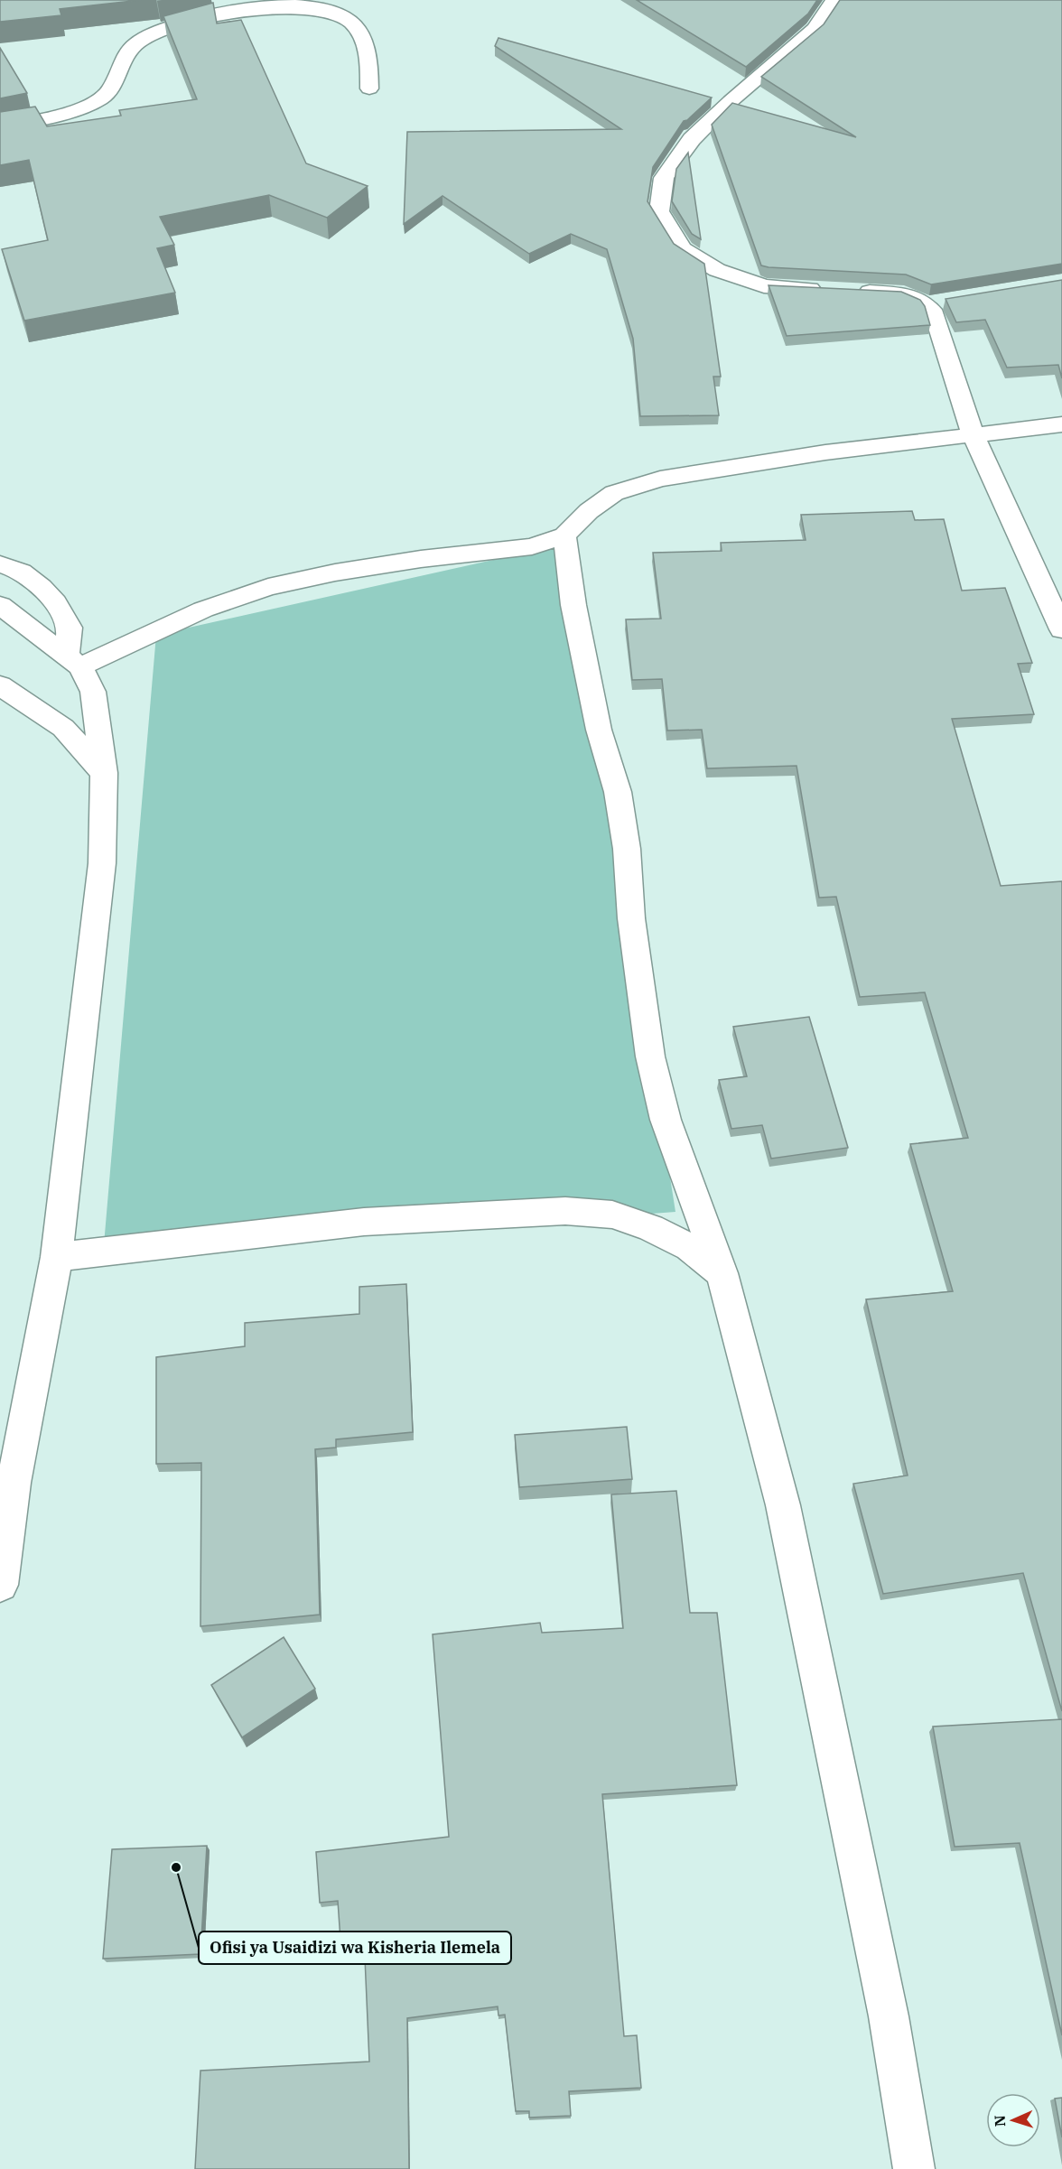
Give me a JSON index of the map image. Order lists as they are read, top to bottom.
{
  "places": ["Ofisi ya Usaidizi wa Kisheria Ilemela"],
  "north": "left"
}
